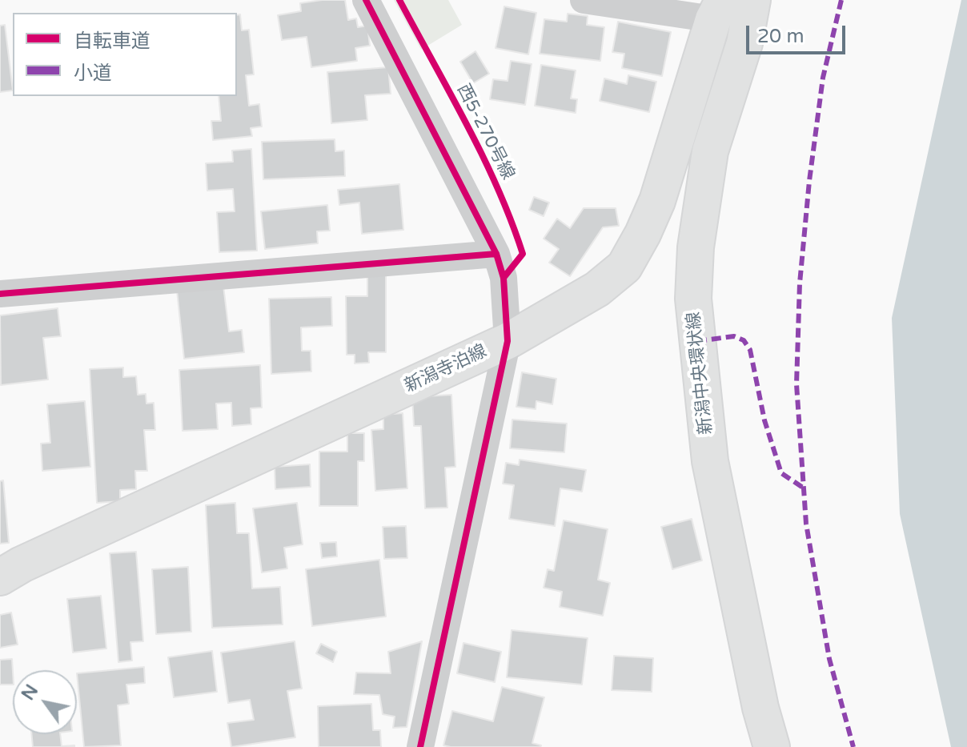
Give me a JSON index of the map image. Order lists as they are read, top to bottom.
{
  "streets": {
    "main road": ["新潟寺泊線", "新潟中央環状線"],
    "cycle path": ["西5-270号線"]
  },
  "legend": ["自転車道", "小道"],
  "scale_bar": "20 m",
  "north": "top left"
}
